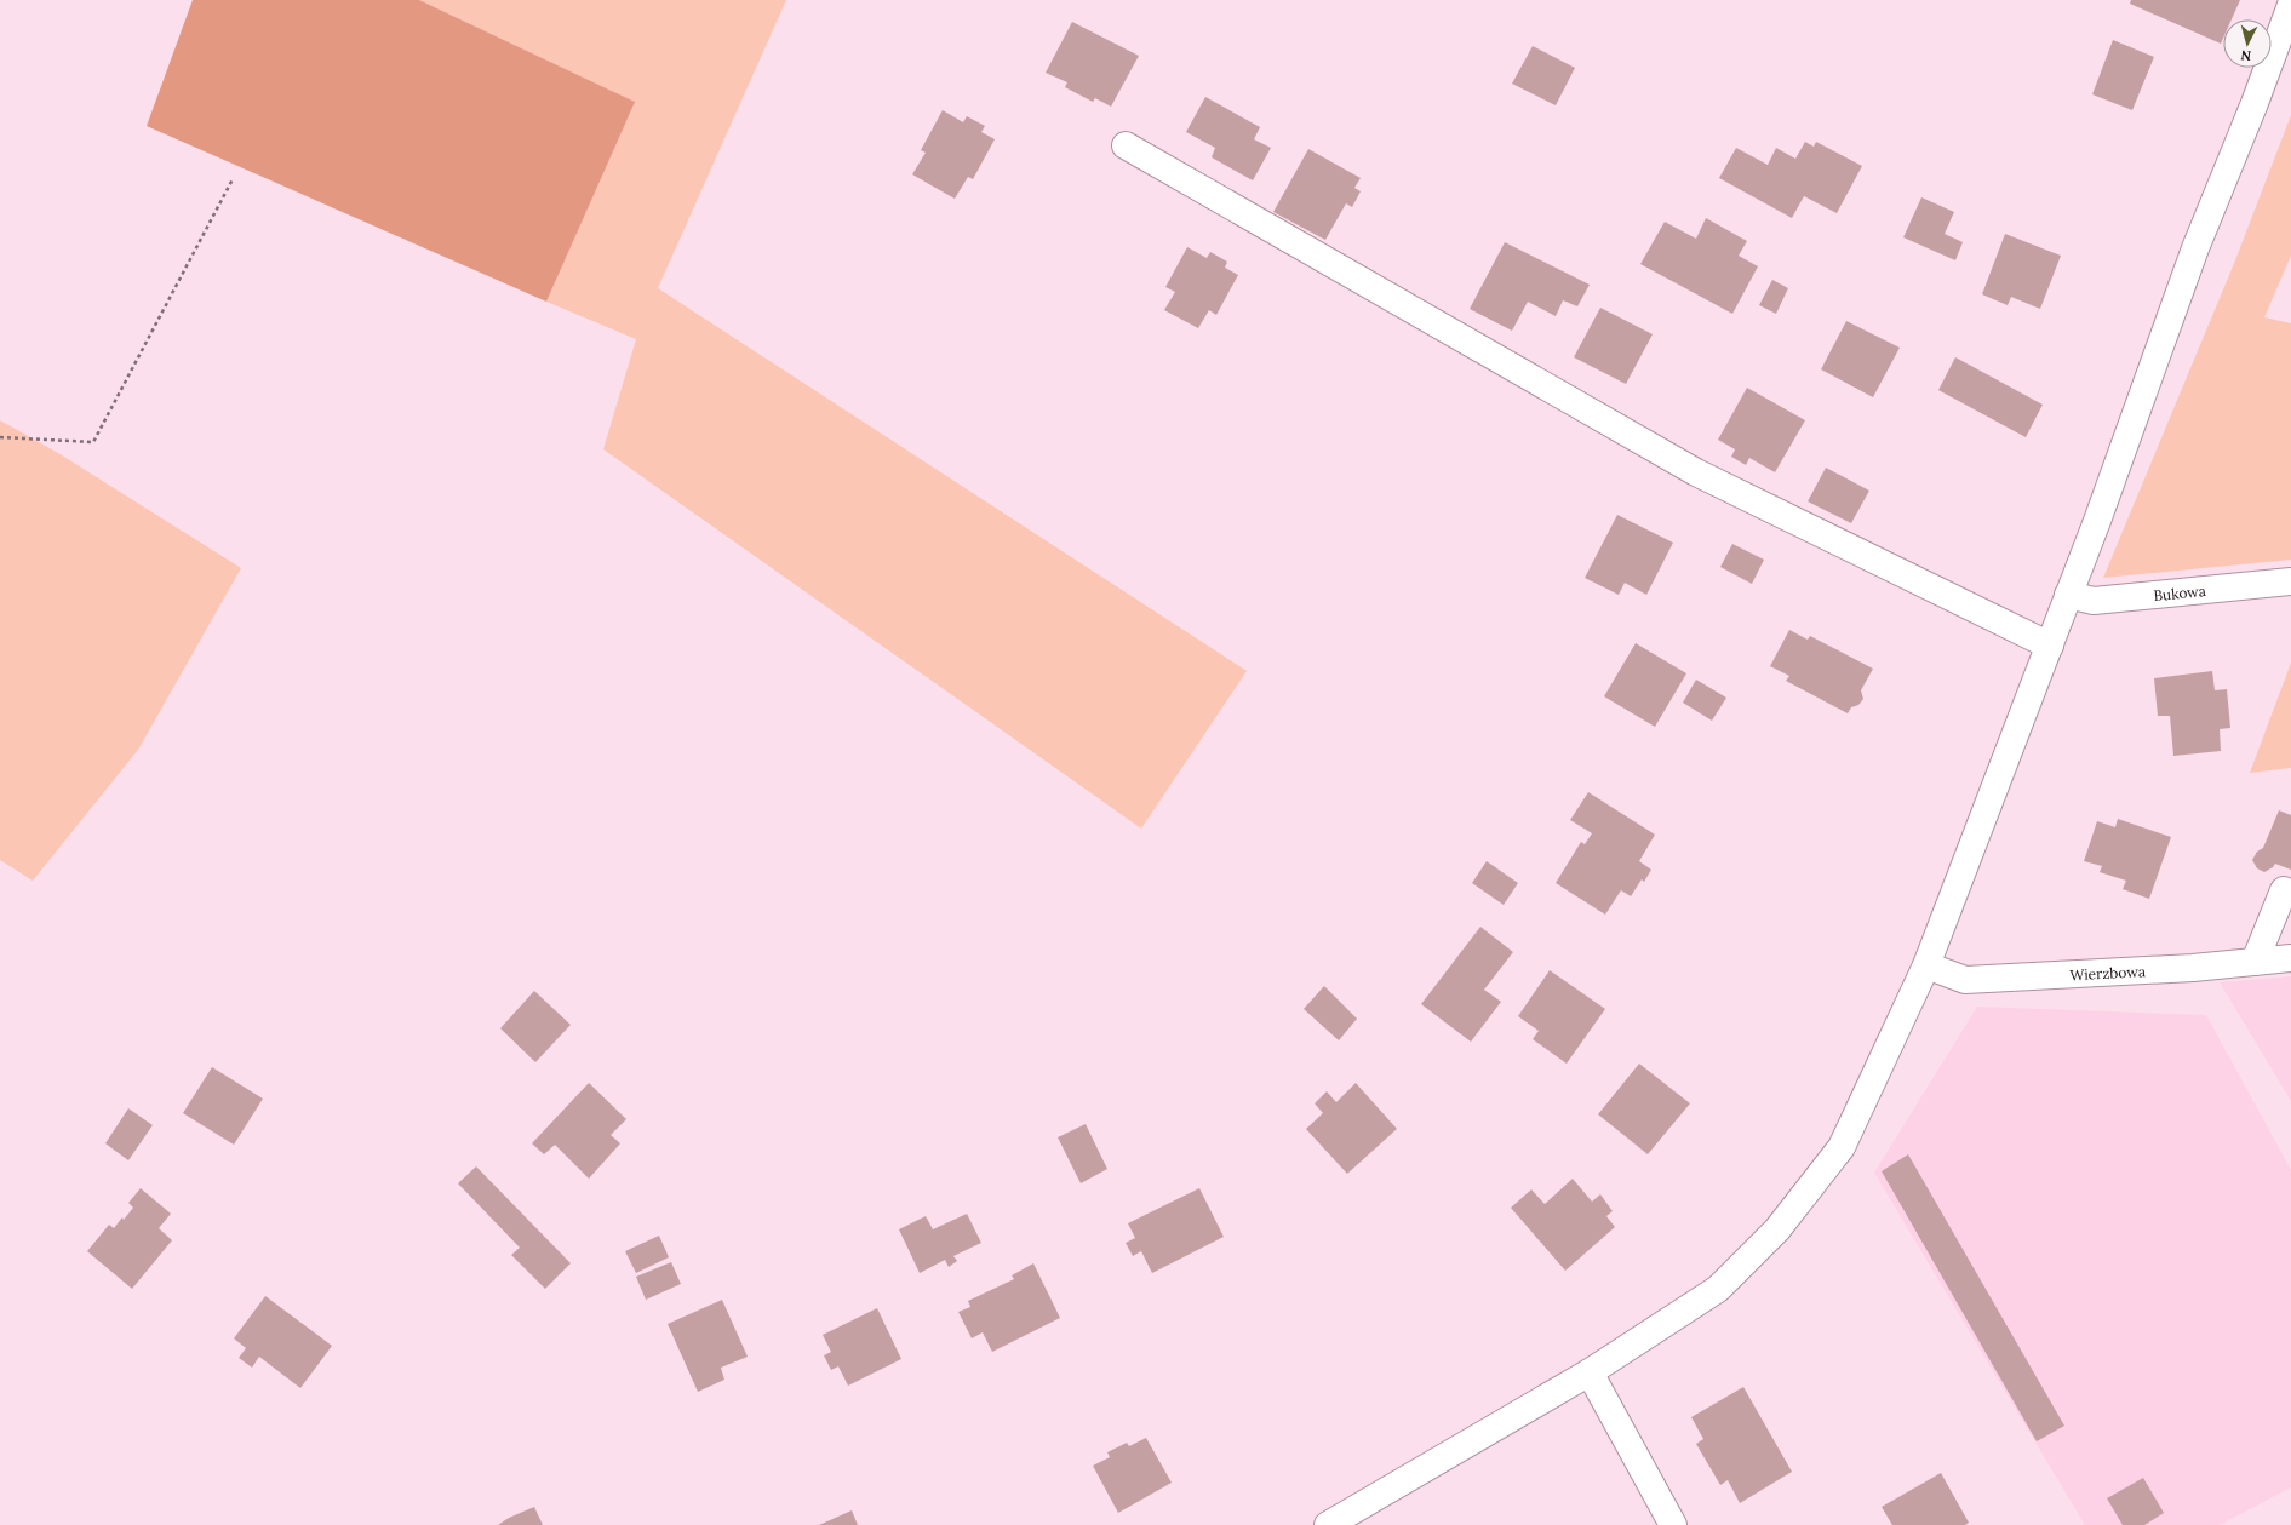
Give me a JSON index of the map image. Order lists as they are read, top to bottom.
{
  "streets": {
    "street": ["Bukowa", "Wierzbowa"]
  },
  "north": "bottom"
}
